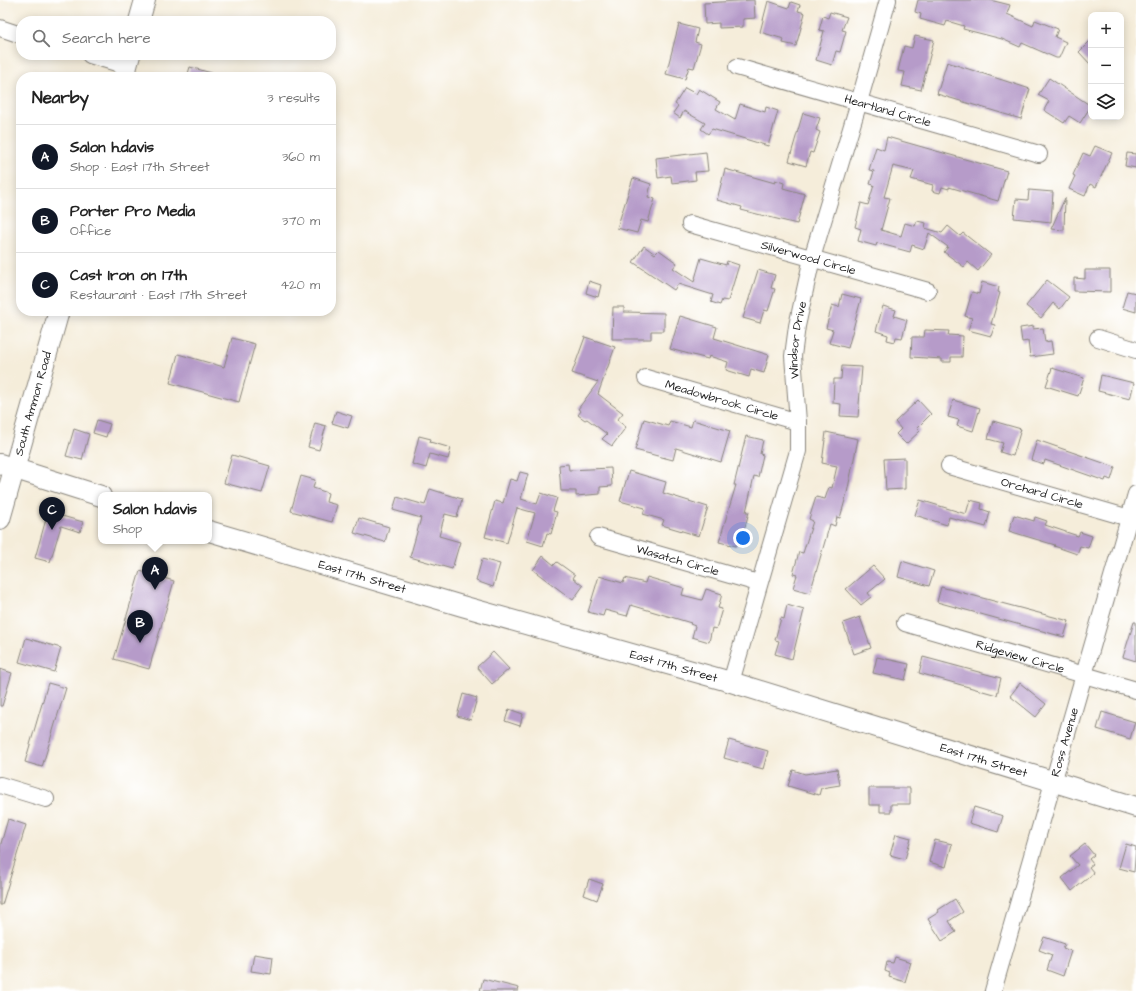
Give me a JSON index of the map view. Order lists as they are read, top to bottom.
{
  "streets": {
    "main road": ["South Ammon Road", "East 17th Street"],
    "street": [
      "Heartland Circle",
      "Silverwood Circle",
      "Windsor Drive",
      "Meadowbrook Circle",
      "Orchard Circle",
      "Wasatch Circle",
      "Ridgeview Circle",
      "Ross Avenue"
    ]
  },
  "crossings": [
    ["Heartland Circle", "Windsor Drive"],
    ["Silverwood Circle", "Windsor Drive"],
    ["Windsor Drive", "Meadowbrook Circle"],
    ["Windsor Drive", "Wasatch Circle"],
    ["Windsor Drive", "East 17th Street"],
    ["Orchard Circle", "Ross Avenue"],
    ["East 17th Street", "Ross Avenue"],
    ["Ridgeview Circle", "Ross Avenue"]
  ],
  "page": {
    "map_buttons": ["+", "−"],
    "search": "Search here",
    "heading": ["Nearby", "3 results"],
    "list": [
      {
        "mark": "A",
        "name": "Salon h.davis",
        "note": "Shop · East 17th Street",
        "value": "360 m"
      },
      {
        "mark": "B",
        "name": "Porter Pro Media",
        "note": "Office",
        "value": "370 m"
      },
      {
        "mark": "C",
        "name": "Cast Iron on 17th",
        "note": "Restaurant · East 17th Street",
        "value": "420 m"
      }
    ],
    "popup": ["Salon h.davis", "Shop"],
    "pins": ["C", "A", "B"]
  }
}
